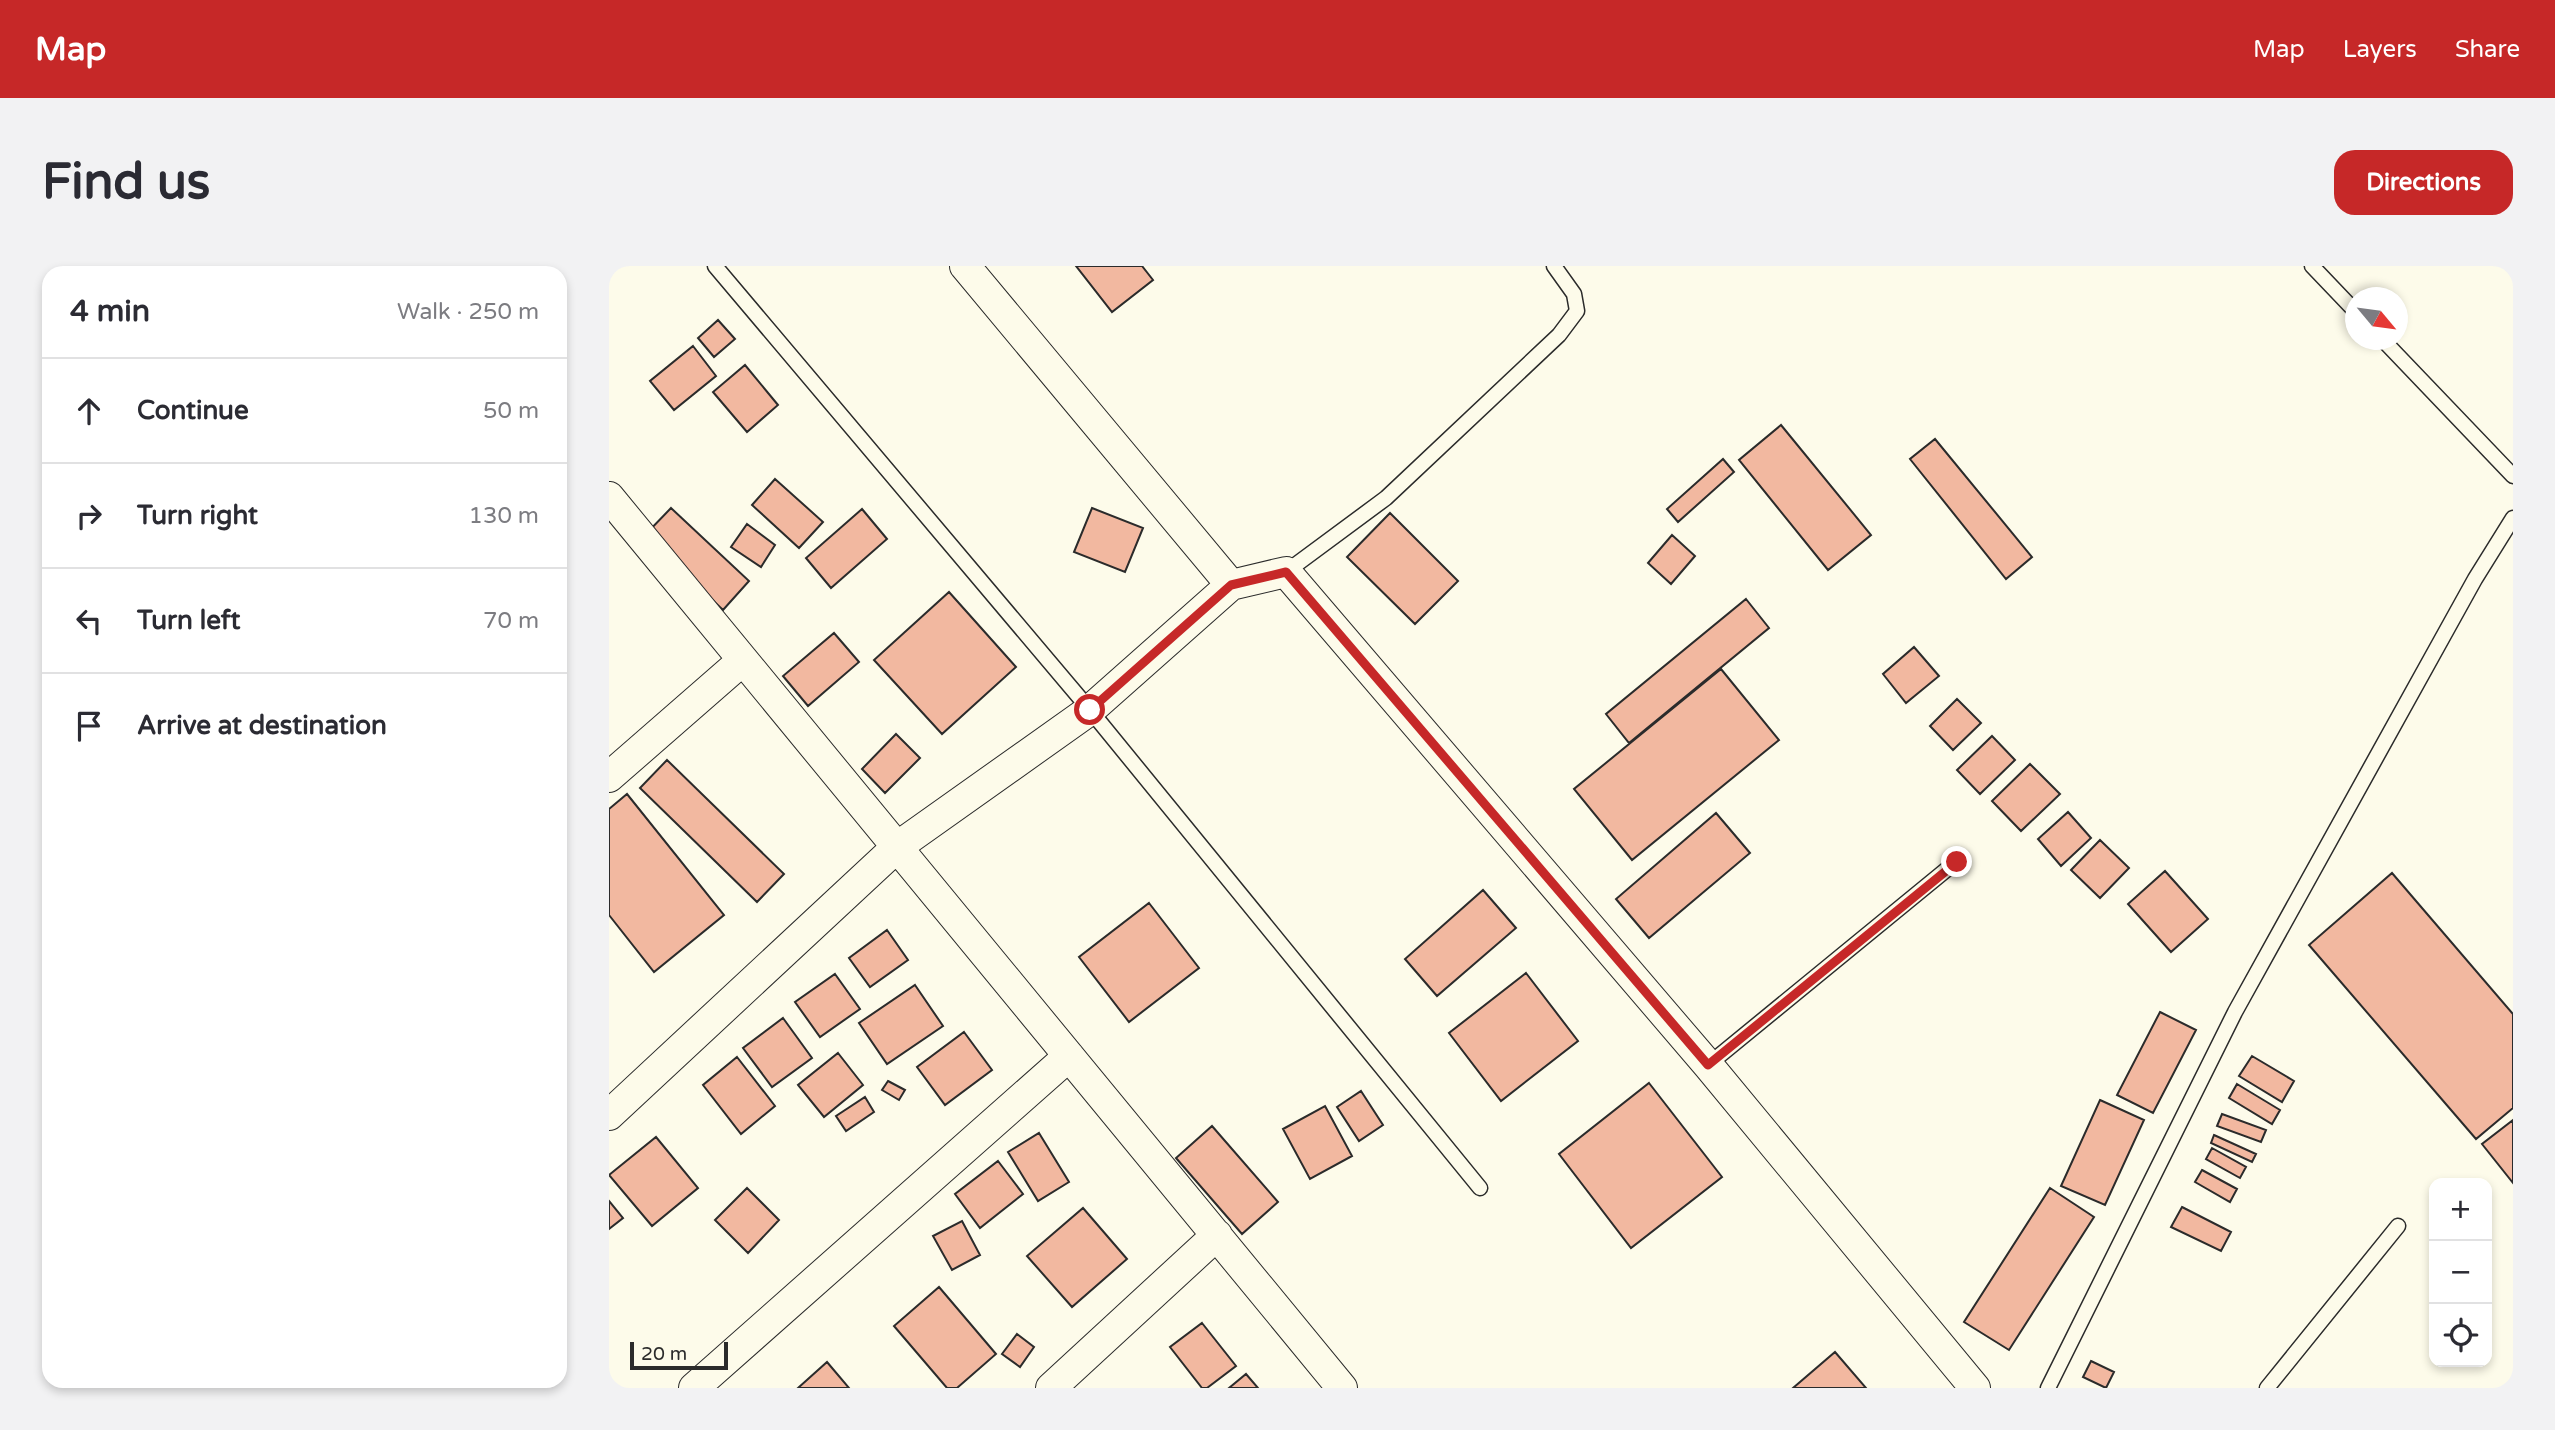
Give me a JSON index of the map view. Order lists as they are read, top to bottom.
{
  "scale_bar": "20 m",
  "north": "bottom right",
  "page": {
    "header": "Map",
    "nav": ["Map", "Layers", "Share"],
    "buttons": "Directions",
    "title": "Find us",
    "heading": ["4 min", "Walk · 250 m"],
    "list": [
      ["Continue", "50 m"],
      ["Turn right", "130 m"],
      ["Turn left", "70 m"],
      "Arrive at destination"
    ],
    "map_buttons": ["+", "−"],
    "scale": "20 m"
  }
}
